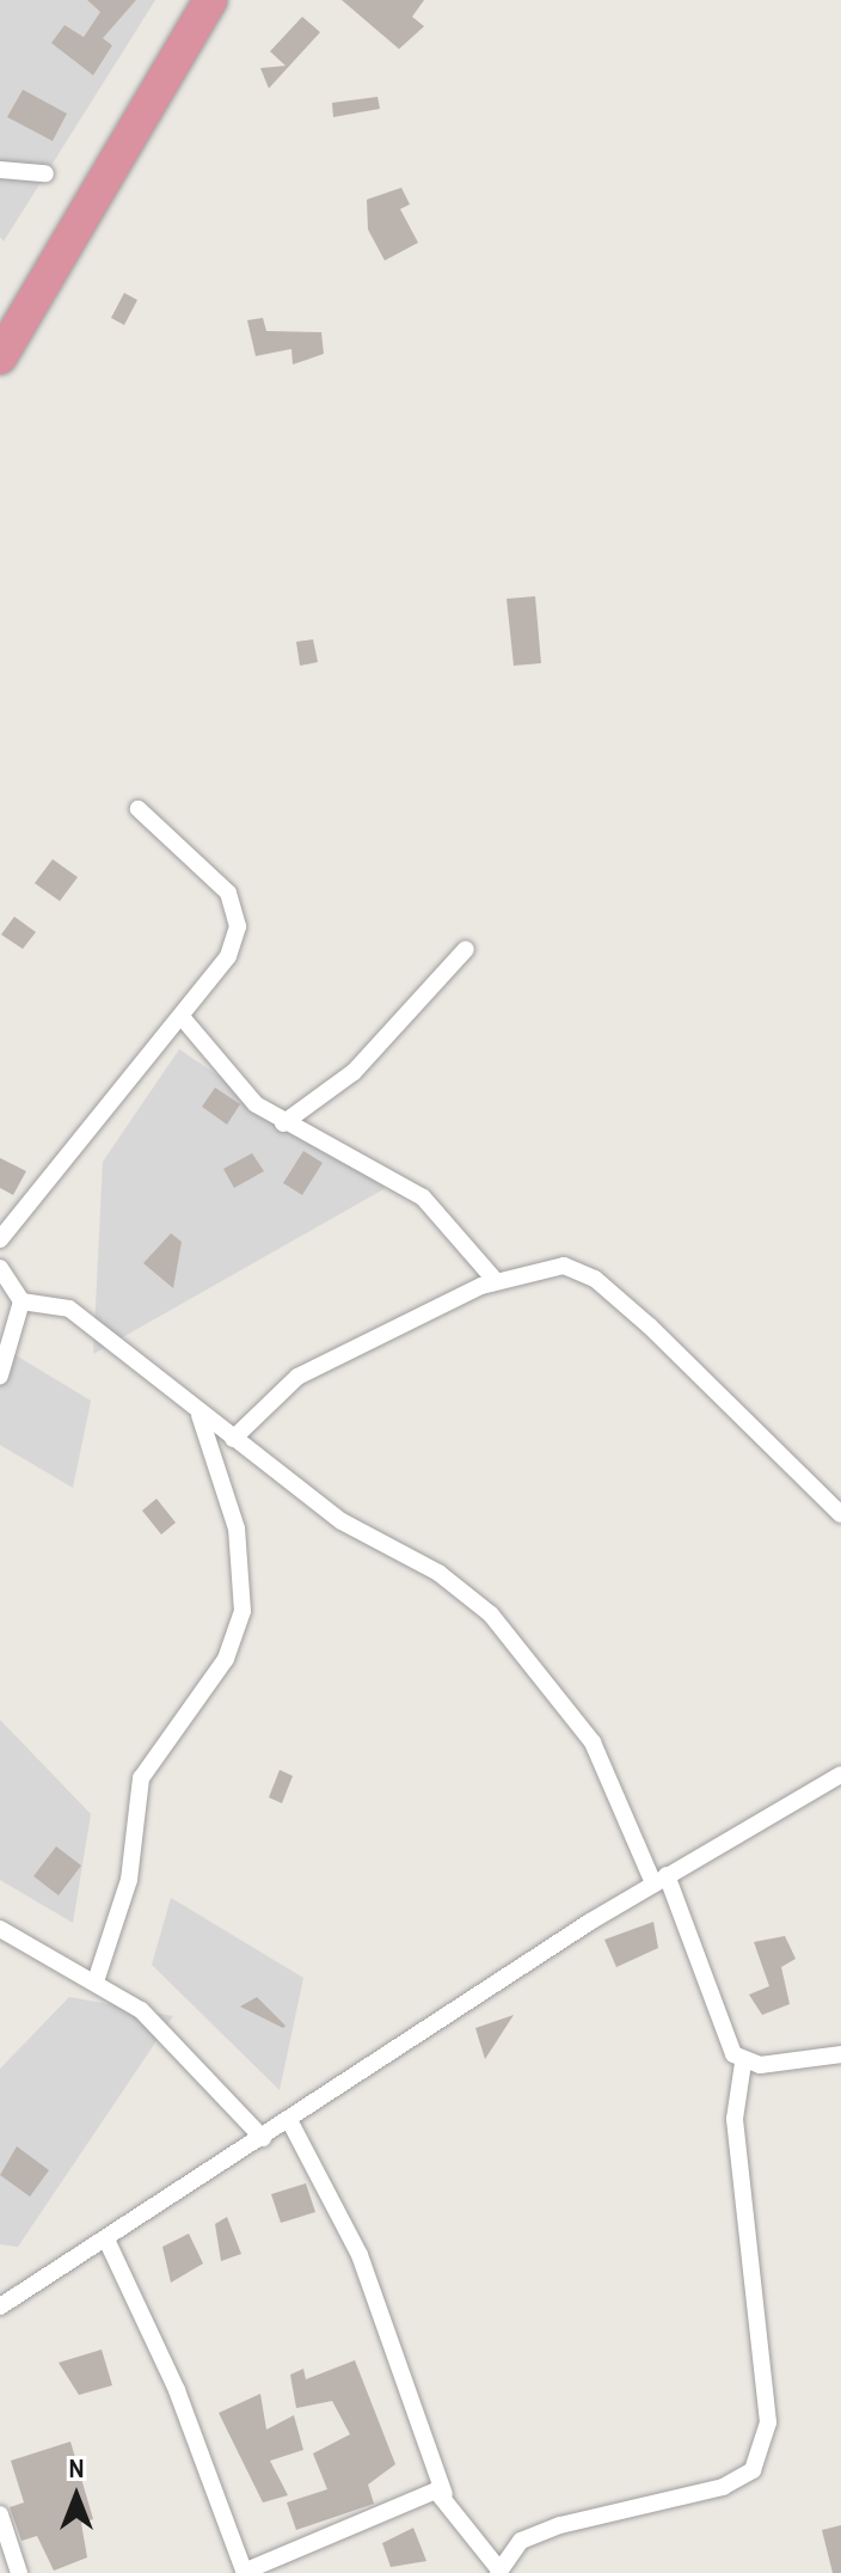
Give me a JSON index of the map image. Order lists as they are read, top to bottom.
{
  "north": "top"
}
